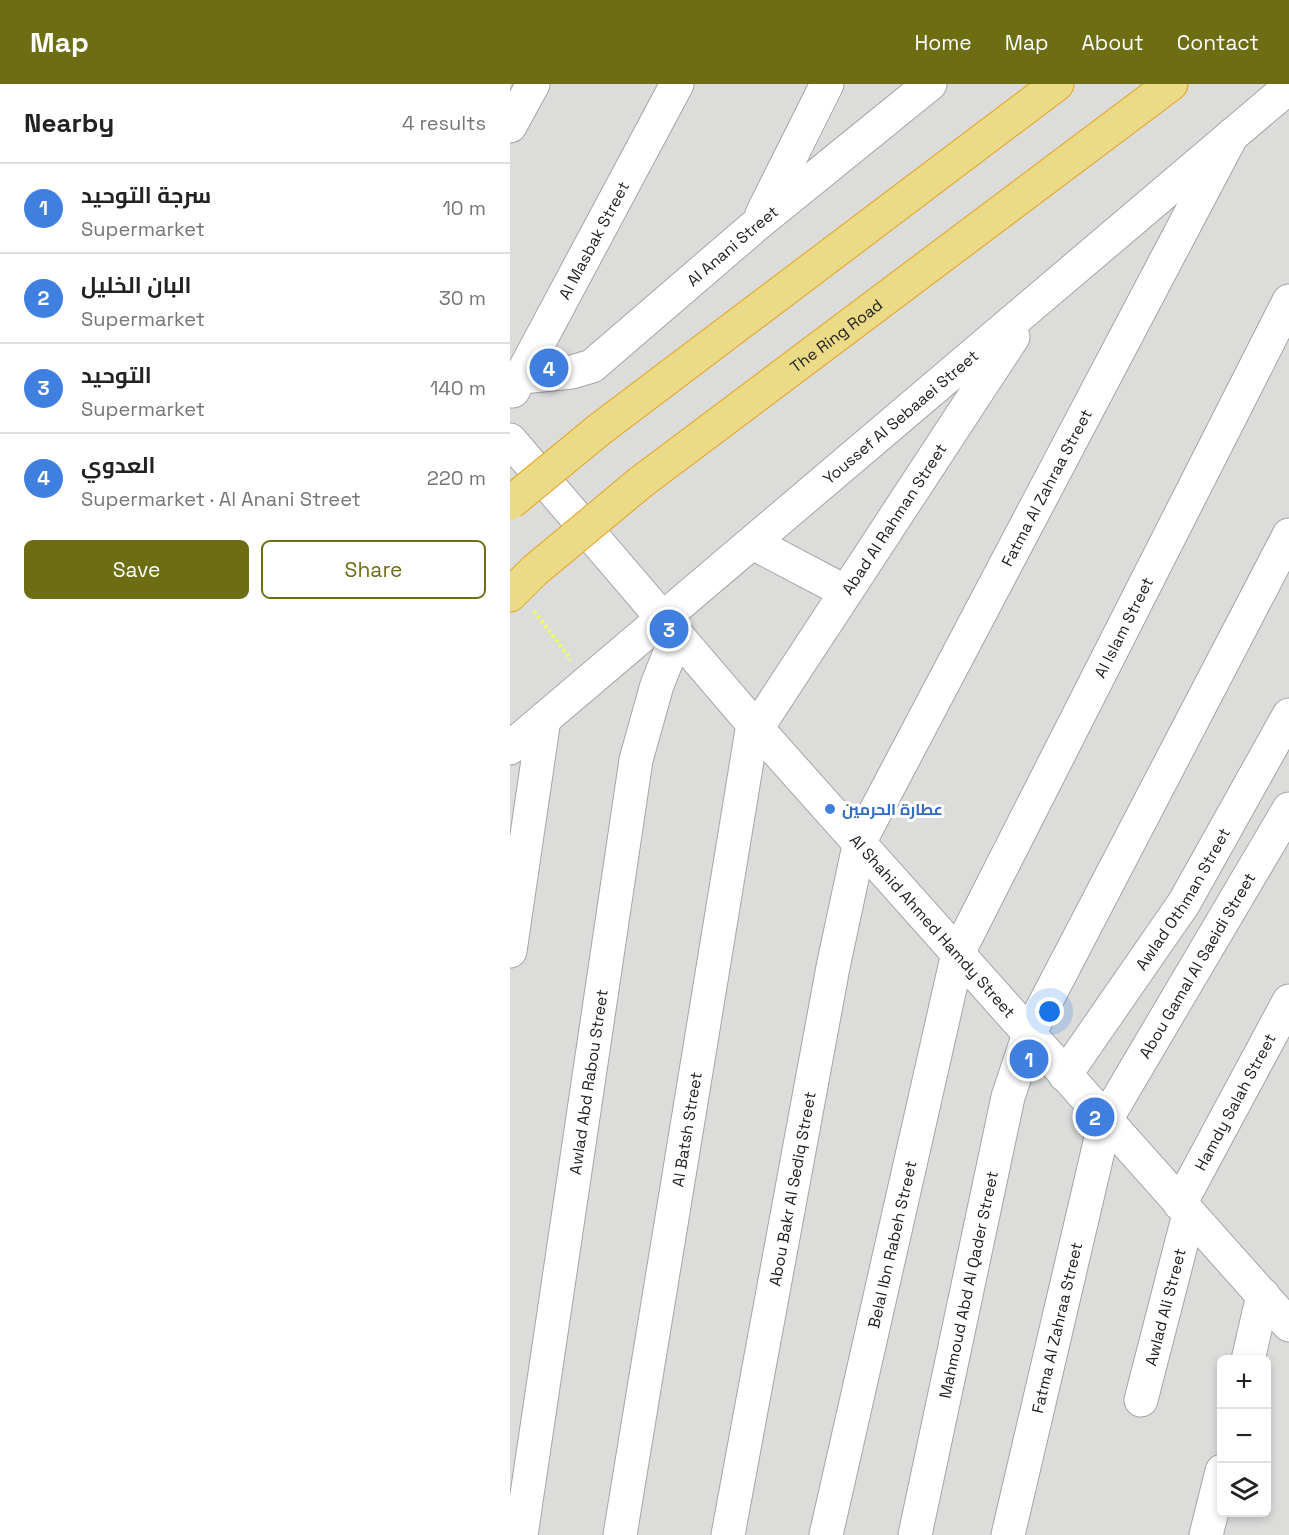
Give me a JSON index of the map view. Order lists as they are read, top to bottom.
{
  "streets": {
    "highway": ["The Ring Road"],
    "street": [
      "Al Masbak Street",
      "Al Anani Street",
      "Youssef Al Sebaaei Street",
      "Fatma Al Zahraa Street",
      "Abad Al Rahman Street",
      "Al Islam Street",
      "Awlad Othman Street",
      "Al Shahid Ahmed Hamdy Street",
      "Abou Gamal Al Saeidi Street",
      "Awlad Abd Rabou Street",
      "Hamdy Salah Street",
      "Al Batsh Street",
      "Abou Bakr Al Sediq Street",
      "Belal Ibn Rabeh Street",
      "Mahmoud Abd Al Qader Street",
      "Awlad Ali Street"
    ]
  },
  "crossings": [
    ["Al Masbak Street", "Al Anani Street"],
    ["Youssef Al Sebaaei Street", "Fatma Al Zahraa Street"],
    ["Youssef Al Sebaaei Street", "Abad Al Rahman Street"],
    ["Youssef Al Sebaaei Street", "Al Shahid Ahmed Hamdy Street"],
    ["Youssef Al Sebaaei Street", "Awlad Abd Rabou Street"],
    ["Fatma Al Zahraa Street", "Al Shahid Ahmed Hamdy Street"],
    ["Fatma Al Zahraa Street", "Abou Gamal Al Saeidi Street"],
    ["Fatma Al Zahraa Street", "Abou Bakr Al Sediq Street"],
    ["Abad Al Rahman Street", "Al Shahid Ahmed Hamdy Street"],
    ["Abad Al Rahman Street", "Al Batsh Street"],
    ["Al Islam Street", "Al Shahid Ahmed Hamdy Street"],
    ["Al Islam Street", "Belal Ibn Rabeh Street"],
    ["Awlad Othman Street", "Al Shahid Ahmed Hamdy Street"],
    ["Al Shahid Ahmed Hamdy Street", "Abou Gamal Al Saeidi Street"],
    ["Al Shahid Ahmed Hamdy Street", "Awlad Abd Rabou Street"],
    ["Al Shahid Ahmed Hamdy Street", "Hamdy Salah Street"],
    ["Al Shahid Ahmed Hamdy Street", "Al Batsh Street"],
    ["Al Shahid Ahmed Hamdy Street", "Abou Bakr Al Sediq Street"],
    ["Al Shahid Ahmed Hamdy Street", "Belal Ibn Rabeh Street"],
    ["Al Shahid Ahmed Hamdy Street", "Mahmoud Abd Al Qader Street"],
    ["Al Shahid Ahmed Hamdy Street", "Awlad Ali Street"],
    ["Hamdy Salah Street", "Awlad Ali Street"]
  ],
  "places": ["عطارة الحرمين"],
  "page": {
    "header": "Map",
    "nav": [
      "Home",
      "Map",
      "About",
      "Contact"
    ],
    "heading": ["Nearby", "4 results"],
    "list": [
      {
        "mark": "1",
        "name": "سرجة التوحيد",
        "note": "Supermarket",
        "value": "10 m"
      },
      {
        "mark": "2",
        "name": "البان الخليل",
        "note": "Supermarket",
        "value": "30 m"
      },
      {
        "mark": "3",
        "name": "التوحيد",
        "note": "Supermarket",
        "value": "140 m"
      },
      {
        "mark": "4",
        "name": "العدوي",
        "note": "Supermarket · Al Anani Street",
        "value": "220 m"
      }
    ],
    "pins": [
      "4",
      "3",
      "1",
      "2"
    ],
    "buttons": ["Save", "Share"],
    "map_buttons": ["+", "−"]
  }
}
